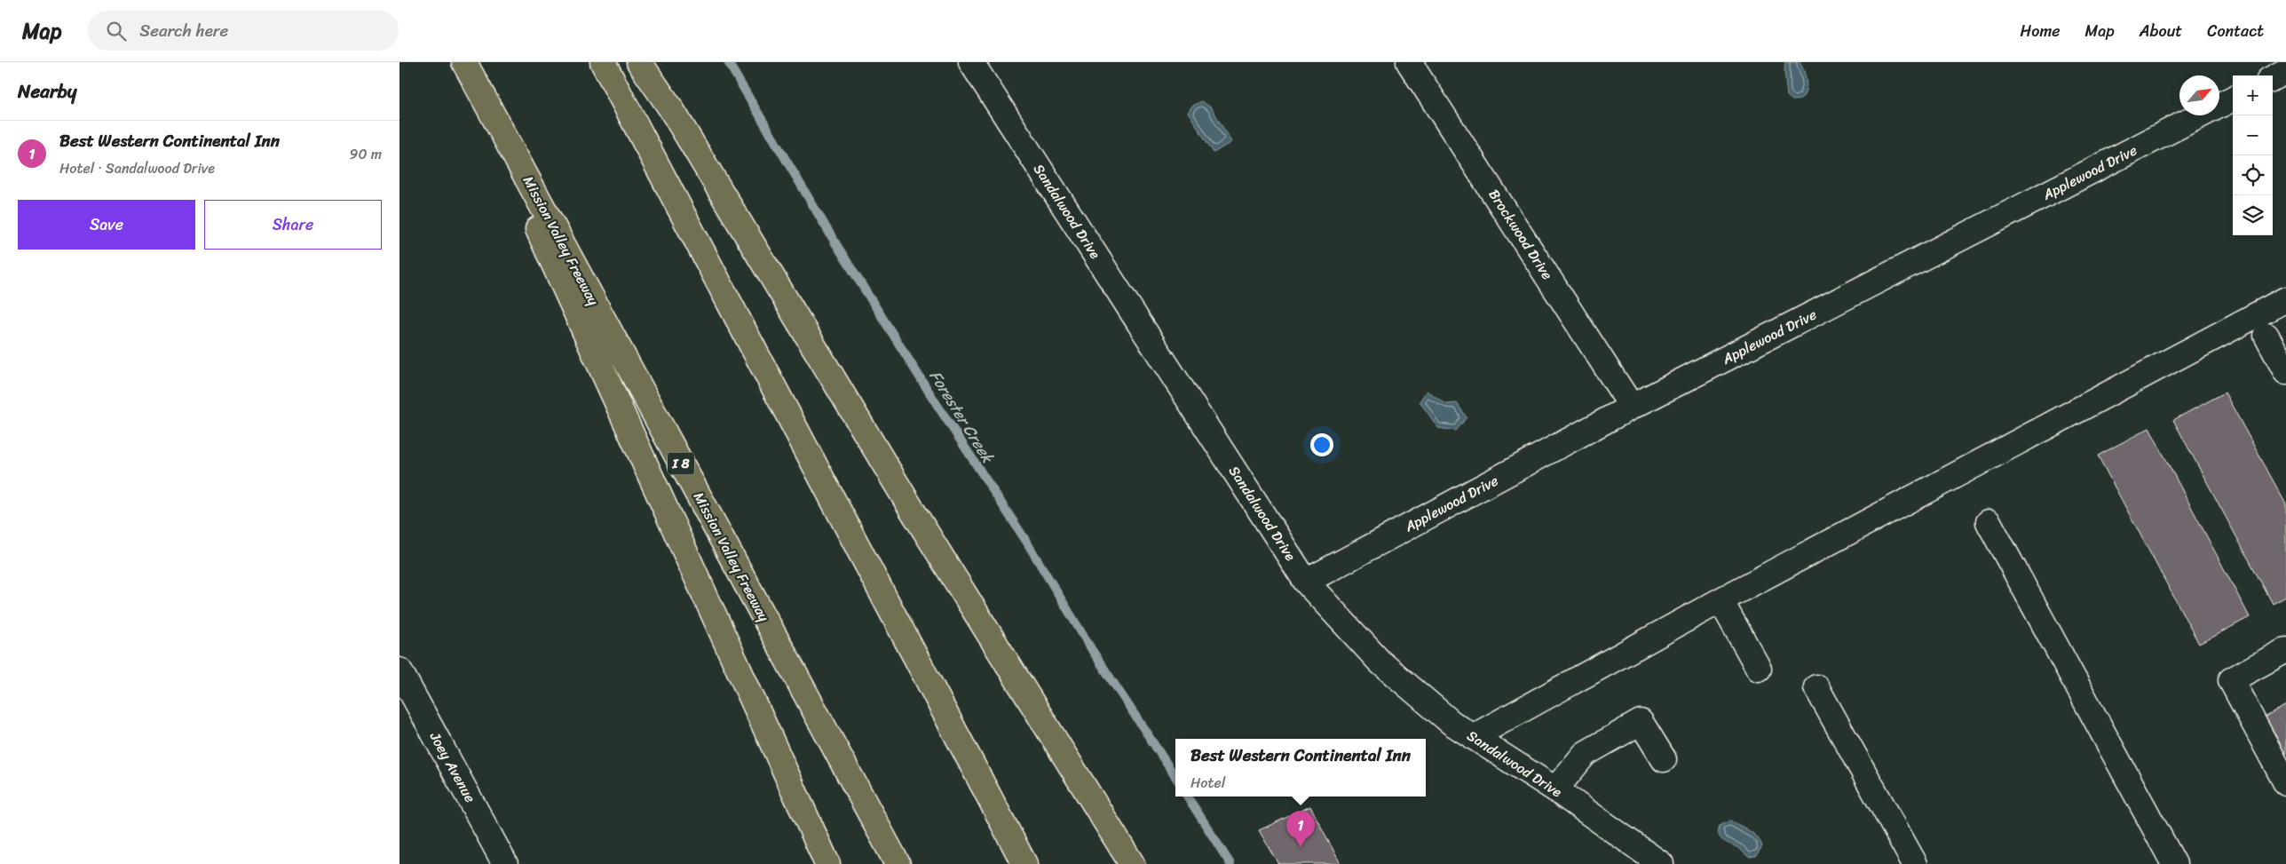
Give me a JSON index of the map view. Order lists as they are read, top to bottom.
{
  "streets": {
    "highway": ["Mission Valley Freeway", "I 8"],
    "street": [
      "Applewood Drive",
      "Sandalwood Drive",
      "Brockwood Drive",
      "Joey Avenue"
    ]
  },
  "crossings": [
    ["Applewood Drive", "Sandalwood Drive"],
    ["Applewood Drive", "Brockwood Drive"]
  ],
  "water": ["Forester Creek"],
  "north": "top right",
  "page": {
    "header": "Map",
    "search": "Search here",
    "nav": [
      "Home",
      "Map",
      "About",
      "Contact"
    ],
    "heading": "Nearby",
    "map_buttons": ["+", "−"],
    "list": [
      {
        "mark": "1",
        "name": "Best Western Continental Inn",
        "note": "Hotel · Sandalwood Drive",
        "value": "90 m"
      }
    ],
    "buttons": ["Save", "Share"],
    "popup": ["Best Western Continental Inn", "Hotel"],
    "pins": "1"
  }
}
